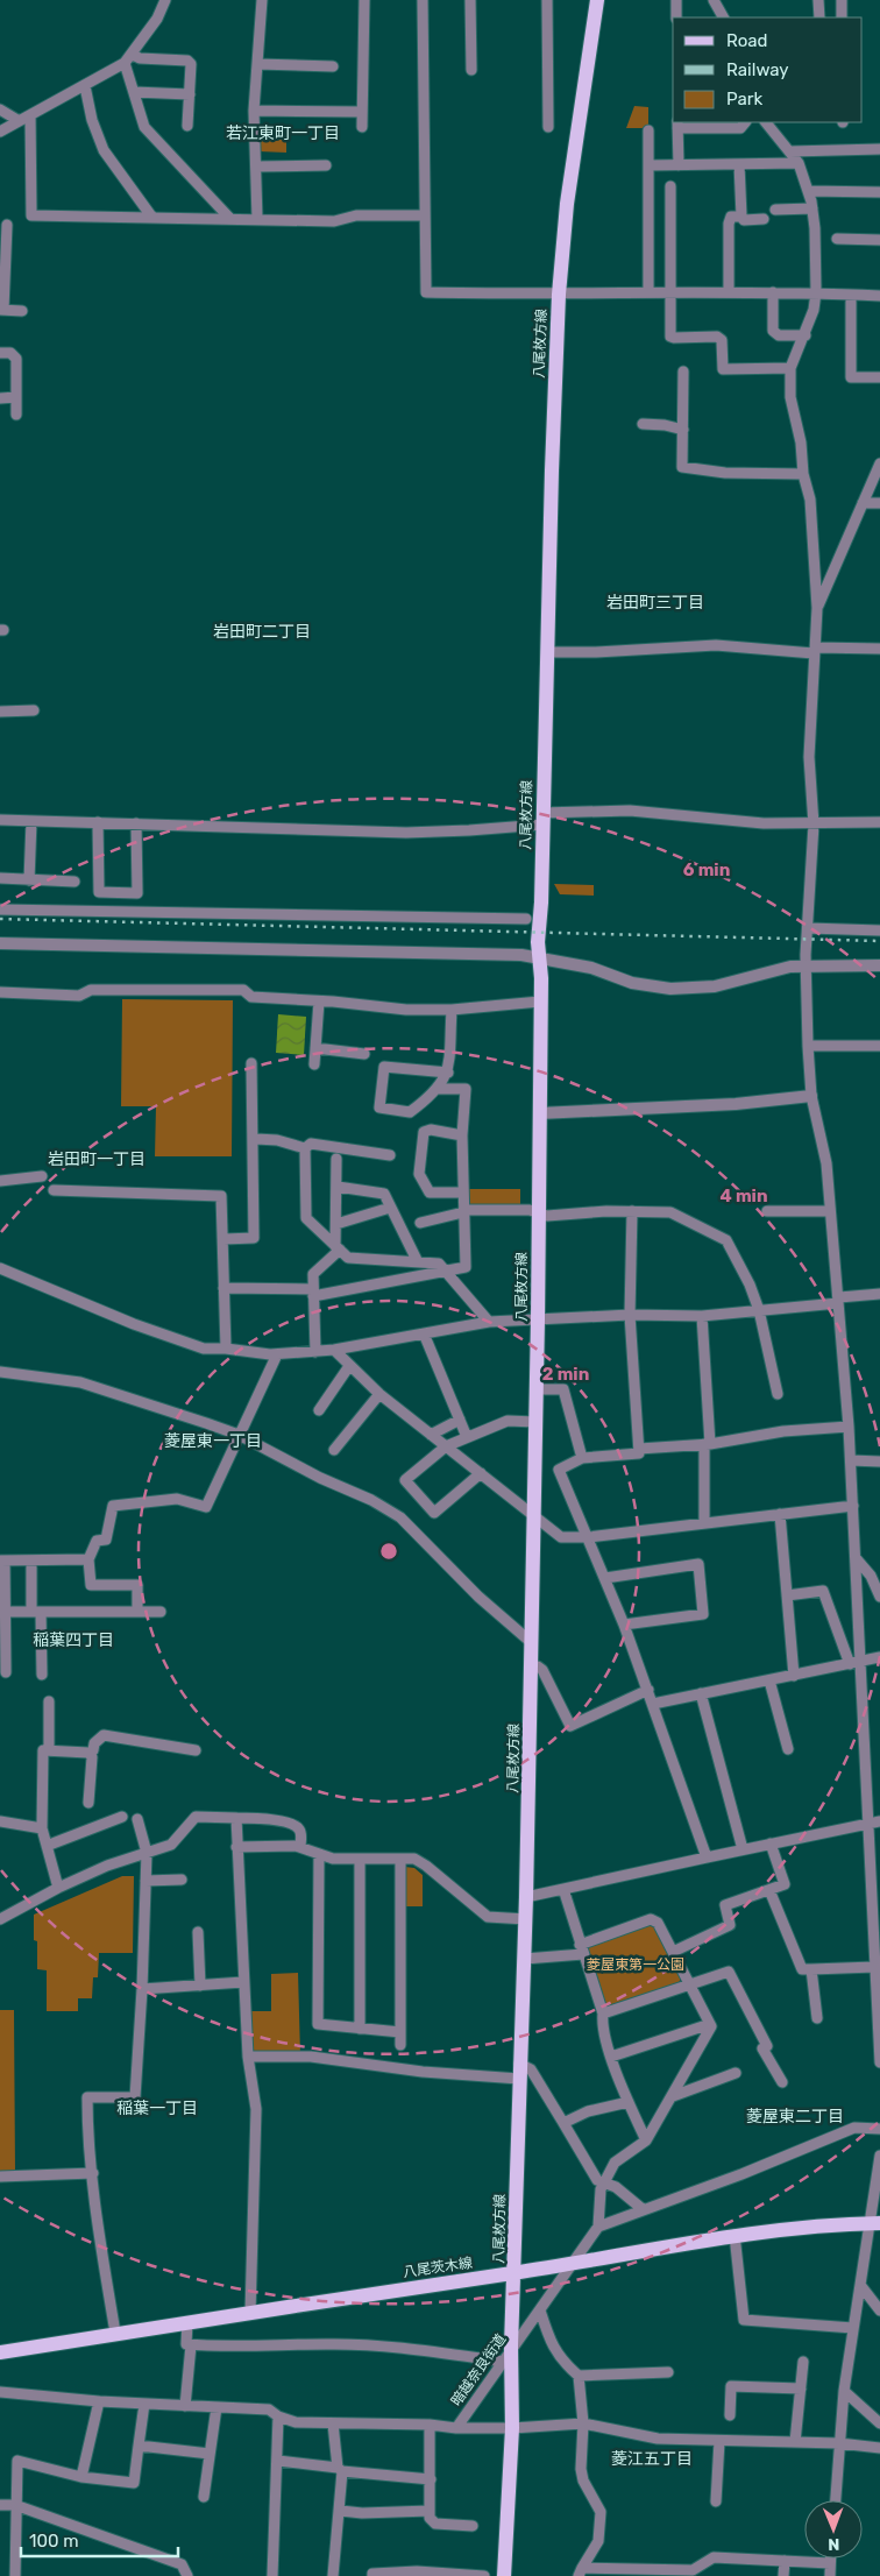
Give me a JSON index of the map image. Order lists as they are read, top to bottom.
{
  "streets": {
    "main road": ["八尾枚方線", "八尾茨木線"],
    "street": ["暗越奈良街道"]
  },
  "crossings": [
    ["八尾枚方線", "八尾茨木線"],
    ["八尾枚方線", "暗越奈良街道"],
    ["八尾茨木線", "暗越奈良街道"]
  ],
  "districts": [
    "若江東町一丁目",
    "岩田町三丁目",
    "岩田町二丁目",
    "岩田町一丁目",
    "菱屋東一丁目",
    "稲葉四丁目",
    "稲葉一丁目",
    "菱屋東二丁目",
    "菱江五丁目"
  ],
  "parks": ["菱屋東第一公園"],
  "legend": ["Road", "Railway", "Park"],
  "scale_bar": "100 m",
  "north": "bottom",
  "rings": ["6 min", "4 min", "2 min"]
}
